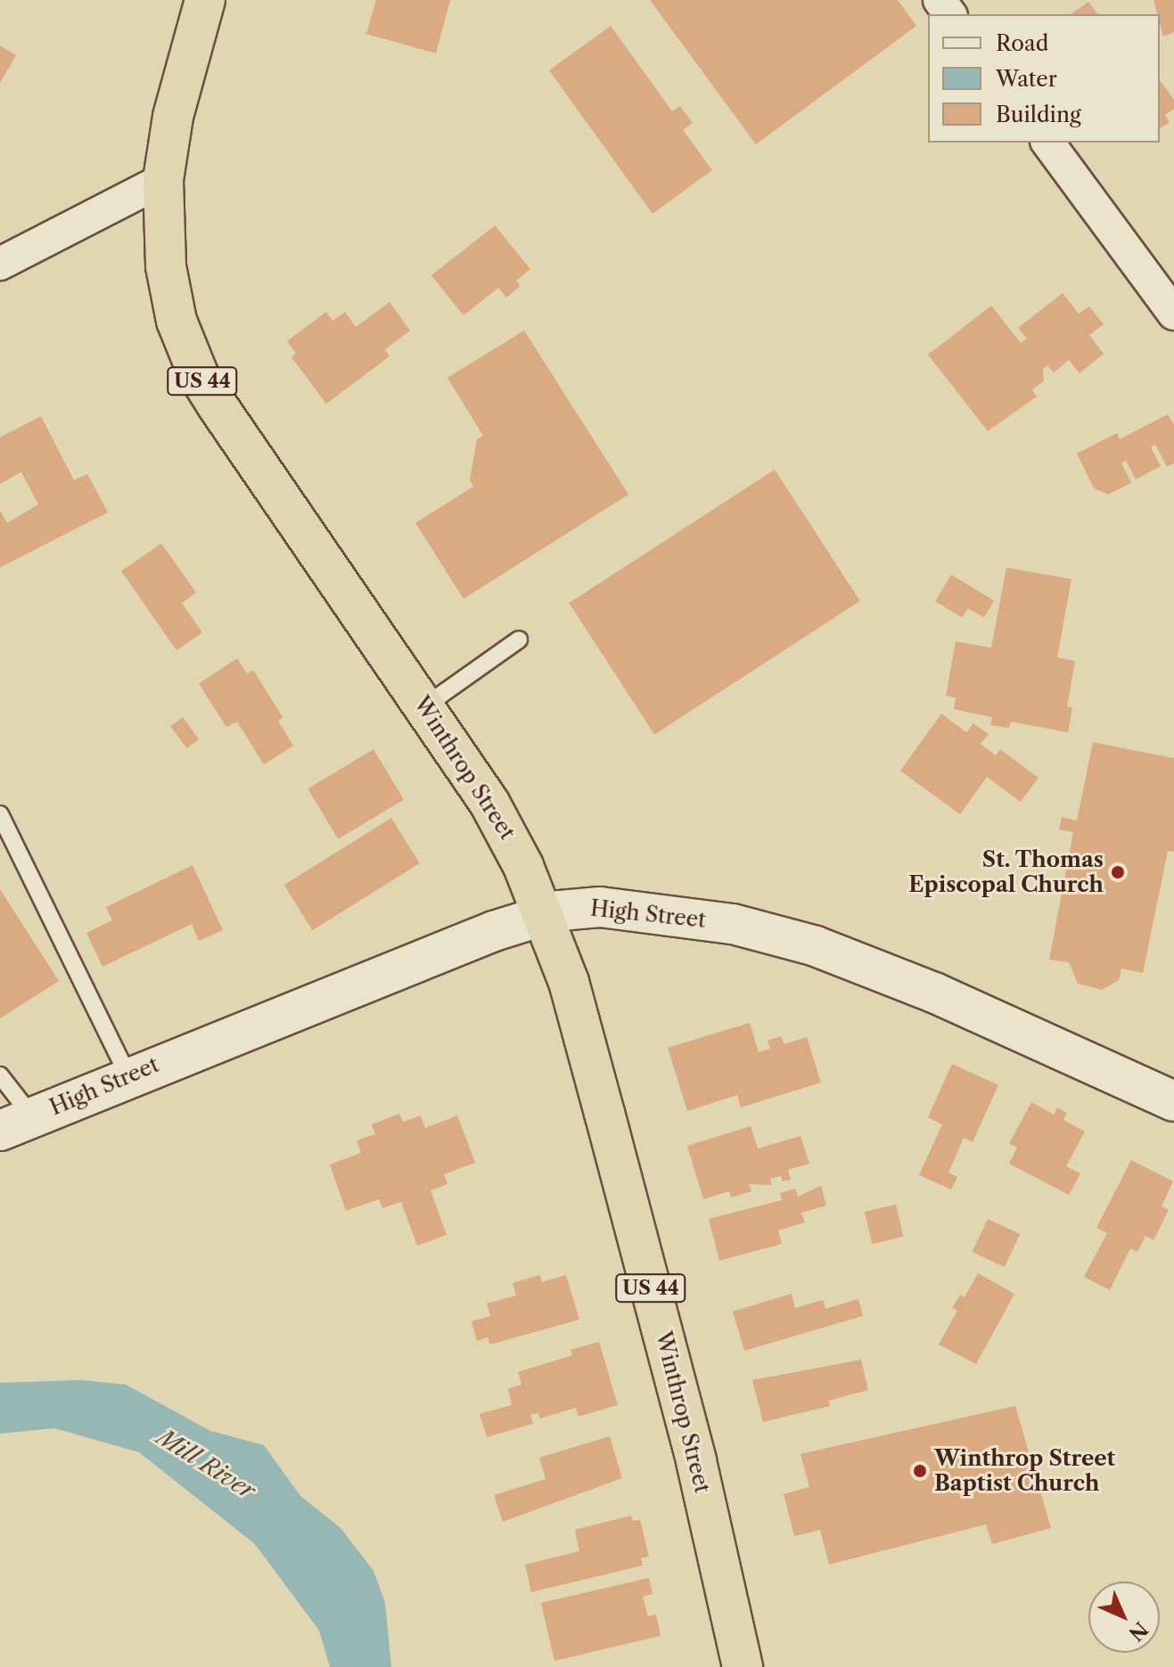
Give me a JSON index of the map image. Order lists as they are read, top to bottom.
{
  "streets": {
    "highway": ["US 44", "Winthrop Street"],
    "street": ["High Street"]
  },
  "crossings": [
    ["Winthrop Street", "High Street"]
  ],
  "water": ["Mill River"],
  "places": ["St. Thomas Episcopal Church", "Winthrop Street Baptist Church"],
  "legend": ["Road", "Water", "Building"],
  "north": "bottom right"
}
